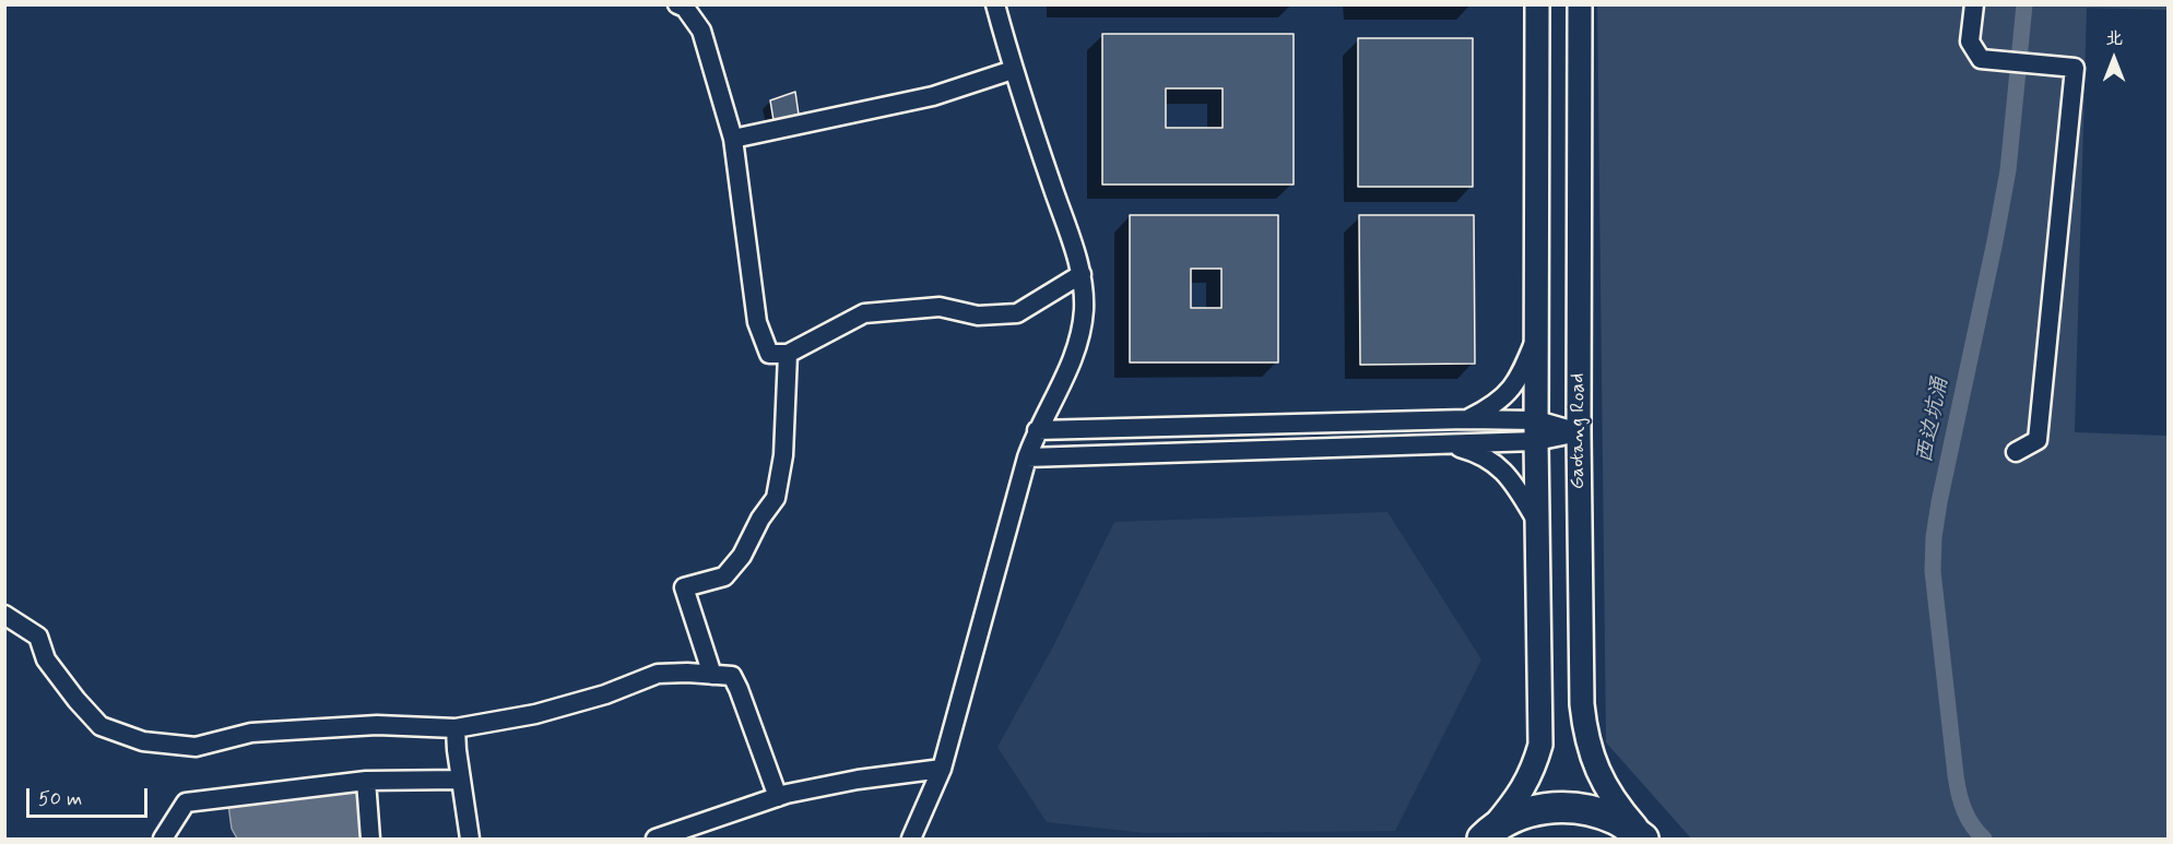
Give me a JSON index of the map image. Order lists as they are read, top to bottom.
{
  "streets": {
    "street": ["Gaotang Road"]
  },
  "water": ["西边坑涌"],
  "scale_bar": "50 m",
  "north": "top"
}
